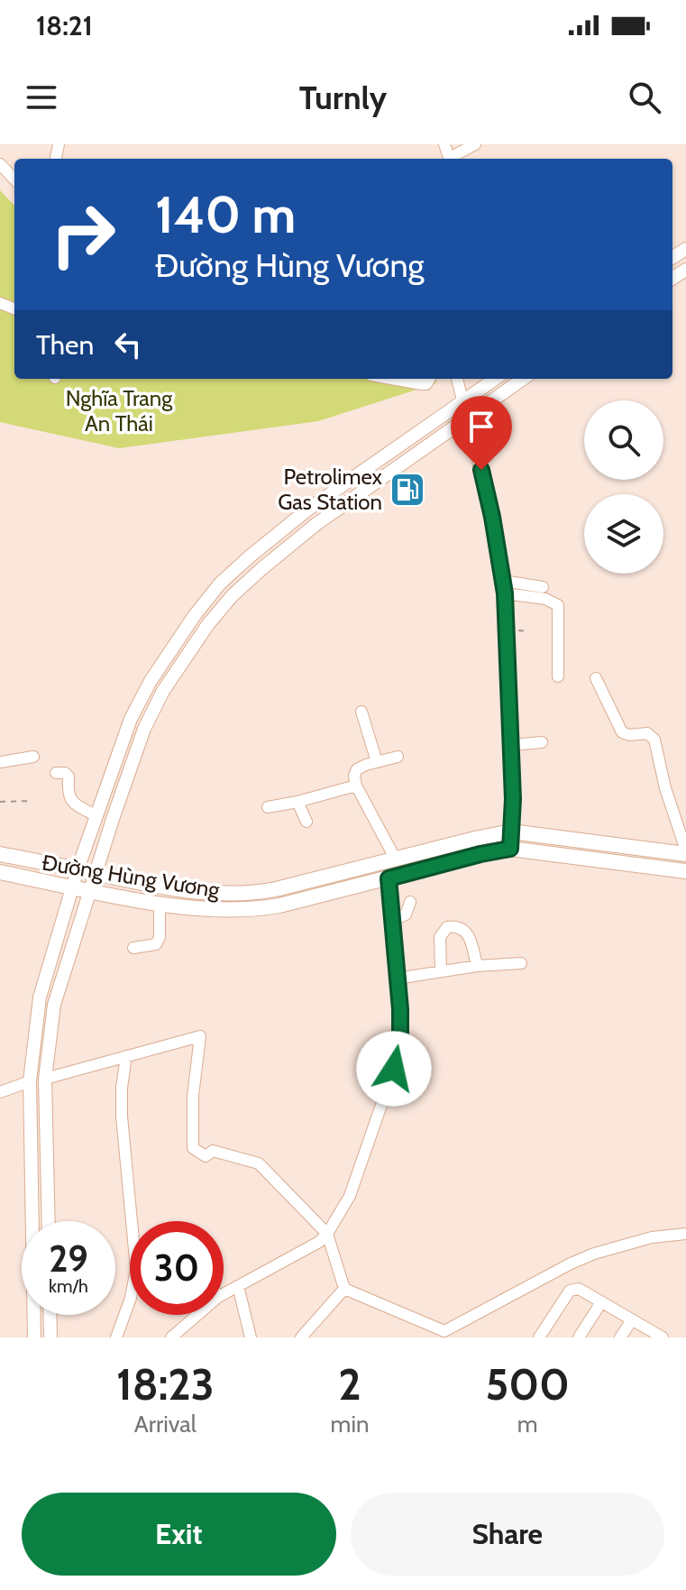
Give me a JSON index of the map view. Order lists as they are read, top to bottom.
{
  "streets": {
    "highway": ["Đường Hùng Vương"]
  },
  "parks": ["Nghĩa Trang An Thái"],
  "places": {
    "fuel station": ["Petrolimex Gas Station"]
  },
  "page": {
    "status": "18:21",
    "header": "Turnly",
    "turn": ["140 m", "Đường Hùng Vương"],
    "then": "Then",
    "speed": "29 km/h",
    "limit": "30",
    "eta": [
      "18:23",
      "Arrival",
      "2",
      "min",
      "500",
      "m"
    ],
    "buttons": ["Exit", "Share"]
  }
}
